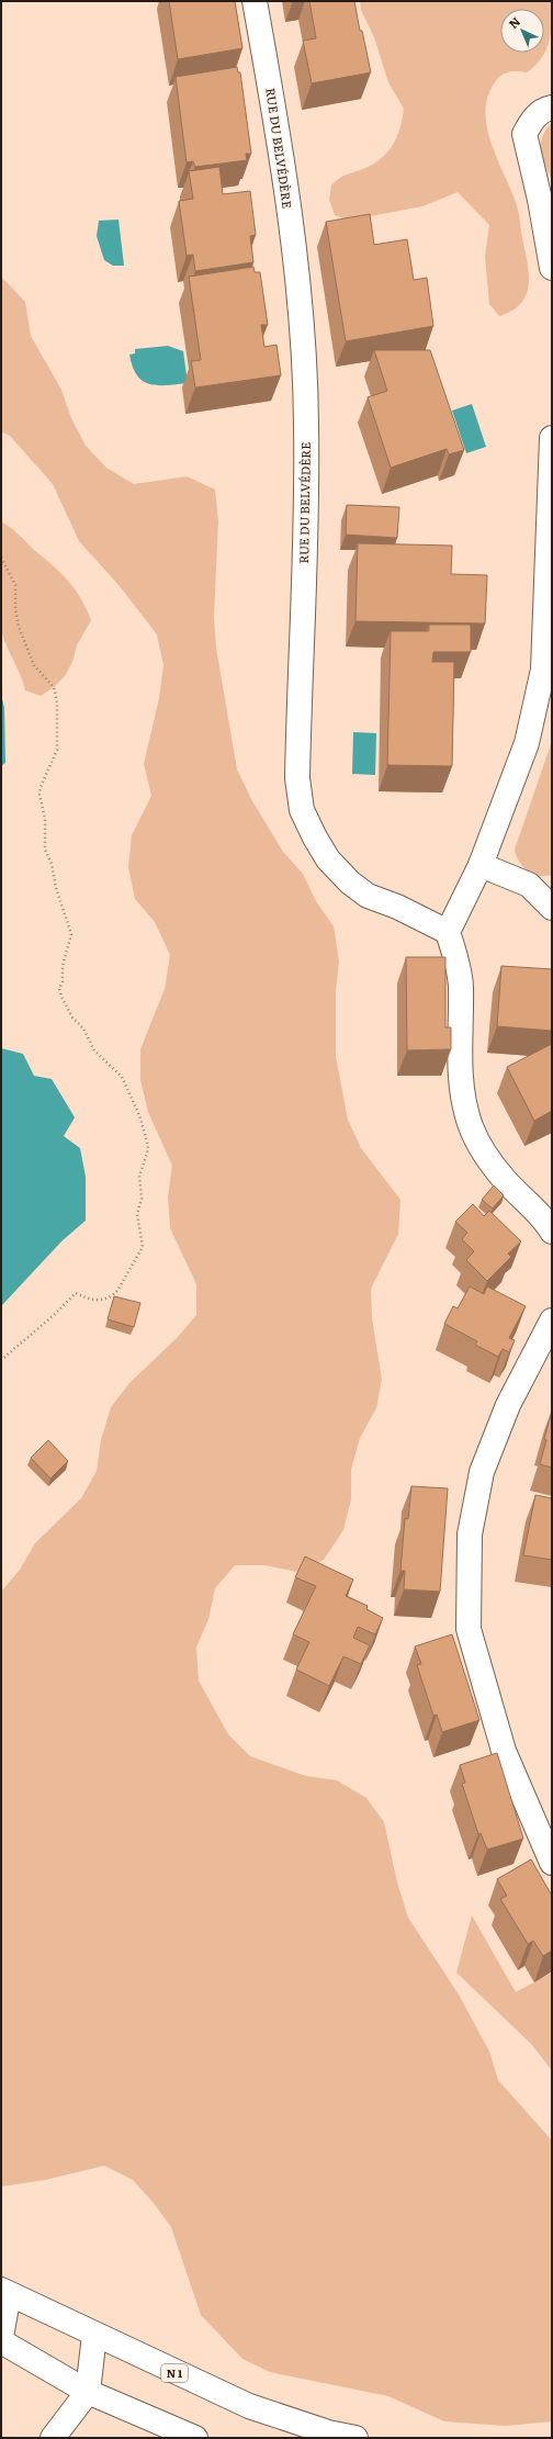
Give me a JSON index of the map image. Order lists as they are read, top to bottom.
{
  "streets": {
    "street": ["RUE DU BELVÉDÈRE", "N 1"]
  },
  "north": "top left"
}
